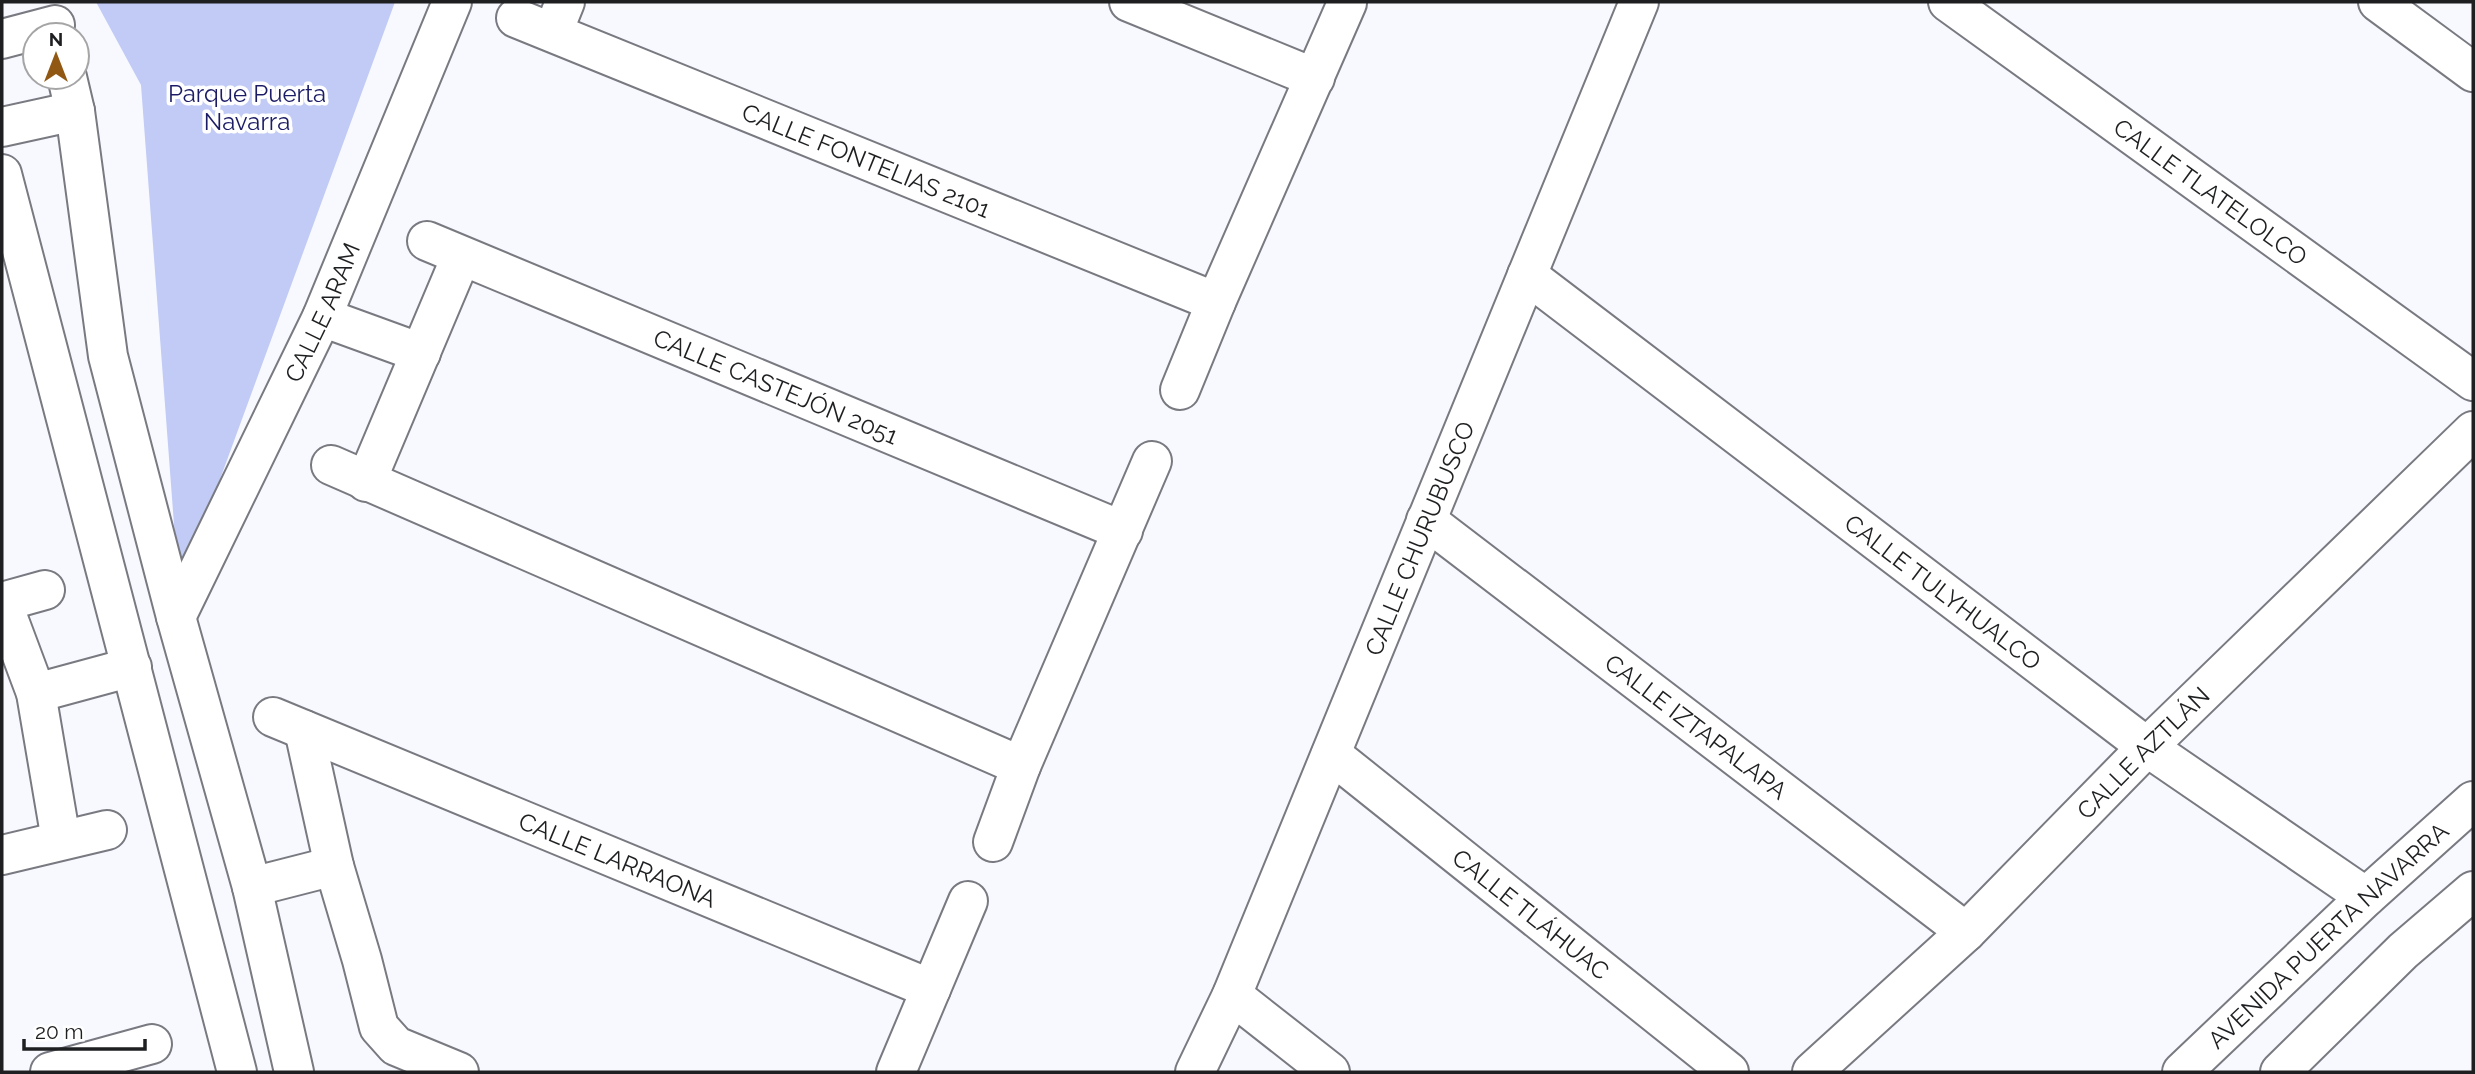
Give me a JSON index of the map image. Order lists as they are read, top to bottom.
{
  "streets": {
    "street": [
      "CALLE FONTELIAS 2101",
      "CALLE TLATELOLCO",
      "CALLE ARAM",
      "CALLE CASTEJÓN 2051",
      "CALLE CHURUBUSCO",
      "CALLE TULYHUALCO",
      "CALLE IZTAPALAPA",
      "CALLE AZTLÁN",
      "CALLE LARRAONA",
      "CALLE TLÁHUAC",
      "AVENIDA PUERTA NAVARRA"
    ]
  },
  "crossings": [
    ["CALLE CHURUBUSCO", "CALLE TULYHUALCO"],
    ["CALLE CHURUBUSCO", "CALLE IZTAPALAPA"],
    ["CALLE CHURUBUSCO", "CALLE TLÁHUAC"],
    ["CALLE TULYHUALCO", "CALLE AZTLÁN"],
    ["CALLE TULYHUALCO", "AVENIDA PUERTA NAVARRA"],
    ["CALLE IZTAPALAPA", "CALLE AZTLÁN"]
  ],
  "parks": ["Parque Puerta Navarra"],
  "scale_bar": "20 m",
  "north": "top"
}
